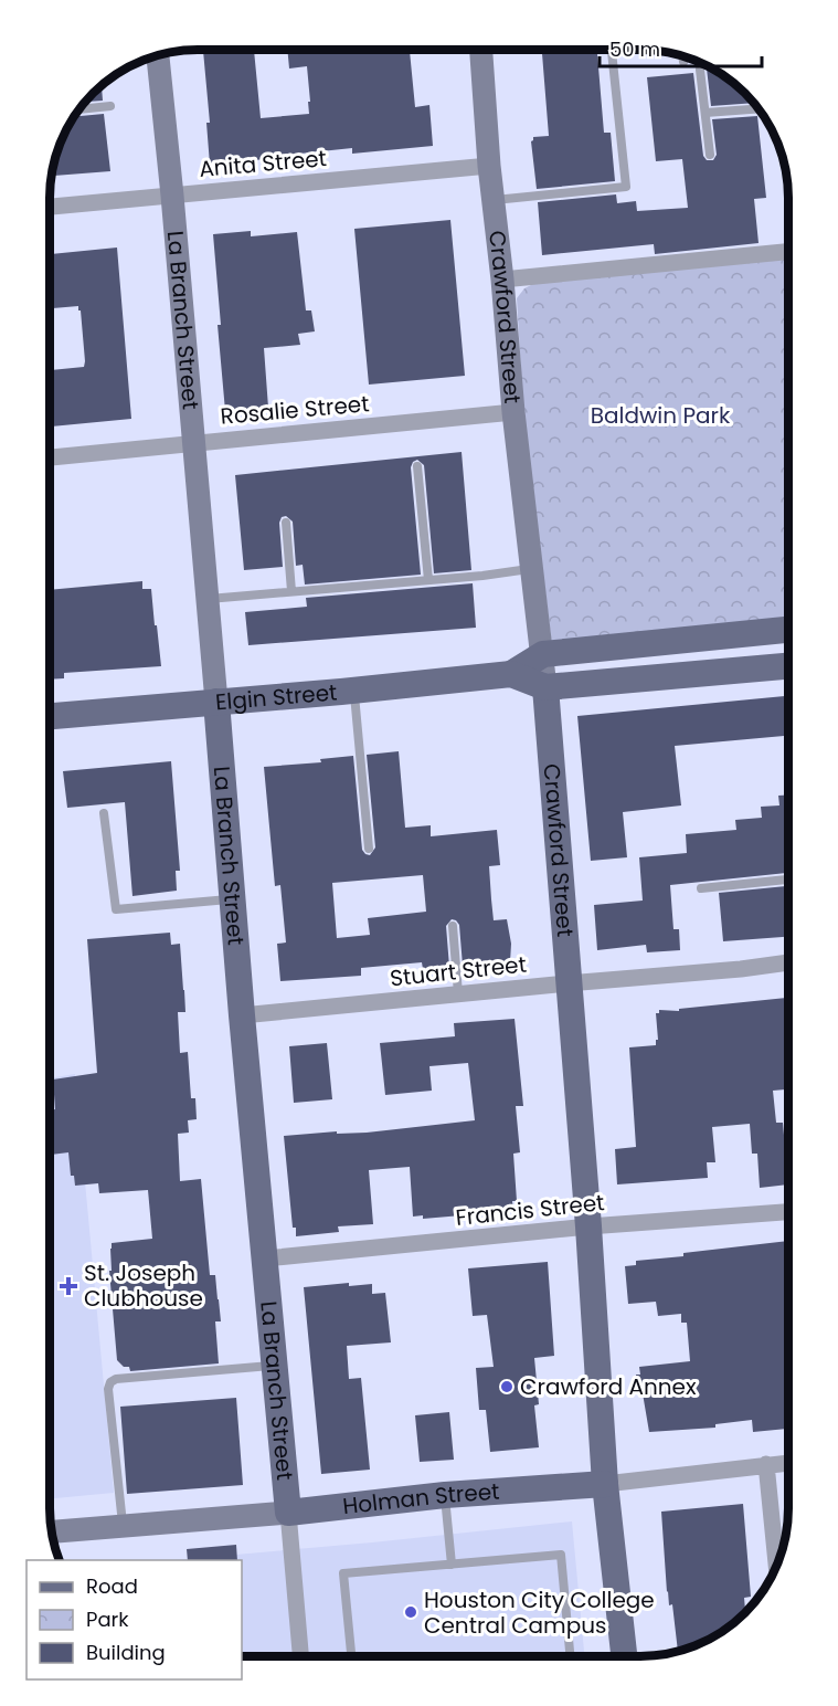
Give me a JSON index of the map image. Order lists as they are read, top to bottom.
{
  "streets": {
    "main road": [
      "Crawford Street",
      "La Branch Street",
      "Elgin Street",
      "Holman Street"
    ],
    "street": [
      "Anita Street",
      "Rosalie Street",
      "Stuart Street",
      "Francis Street"
    ]
  },
  "crossings": [
    ["Anita Street", "Crawford Street"],
    ["Anita Street", "La Branch Street"],
    ["Crawford Street", "Rosalie Street"],
    ["Crawford Street", "Elgin Street"],
    ["Crawford Street", "Stuart Street"],
    ["Crawford Street", "Francis Street"],
    ["Crawford Street", "Holman Street"],
    ["La Branch Street", "Rosalie Street"],
    ["La Branch Street", "Elgin Street"],
    ["La Branch Street", "Stuart Street"],
    ["La Branch Street", "Francis Street"],
    ["La Branch Street", "Holman Street"]
  ],
  "parks": ["Baldwin Park"],
  "places": {
    "health": ["St. Joseph Clubhouse"],
    "other": ["Crawford Annex", "Houston City College Central Campus"]
  },
  "legend": ["Road", "Park", "Building"],
  "scale_bar": "50 m"
}
